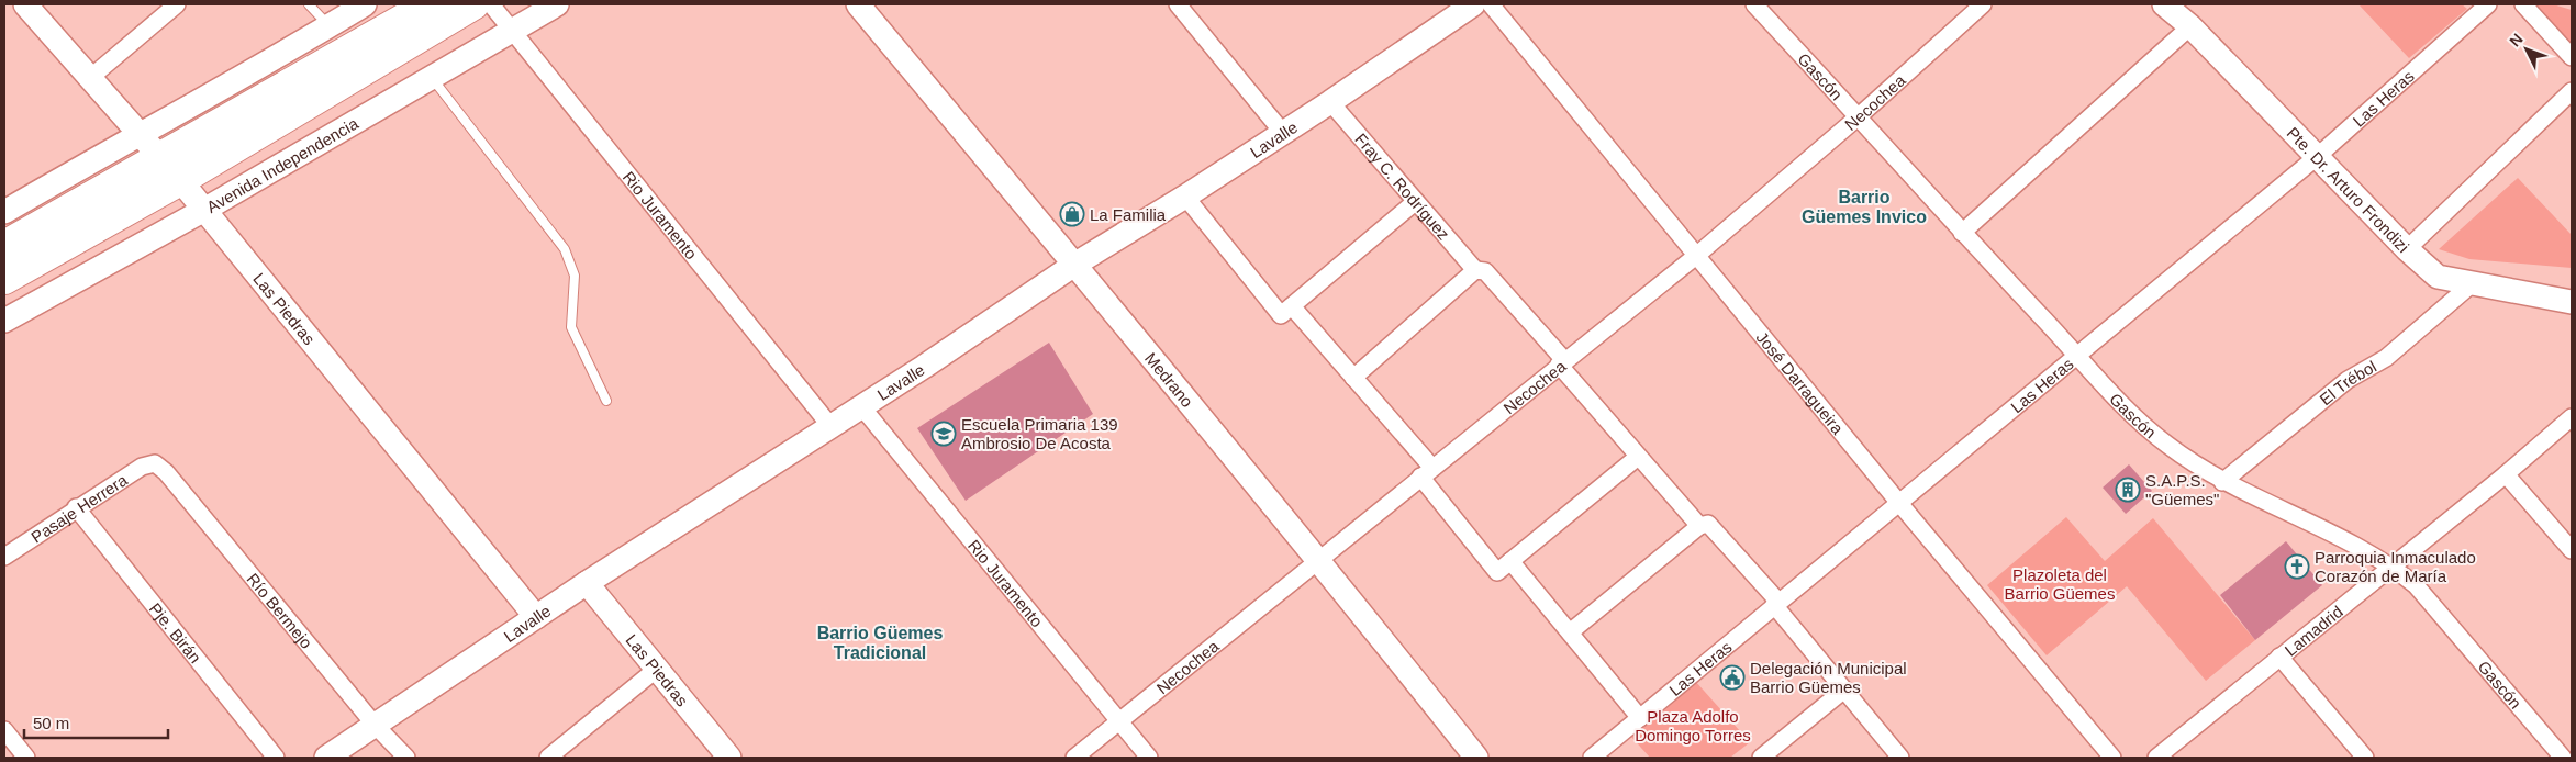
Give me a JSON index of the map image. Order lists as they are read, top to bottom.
{
  "streets": {
    "street": [
      "Gascón",
      "Las Heras",
      "Necochea",
      "Lavalle",
      "Avenida Independencia",
      "Fray C. Rodríguez",
      "Pte. Dr. Arturo Frondizi",
      "Rio Juramento",
      "Las Piedras",
      "Medrano",
      "José Darragueira",
      "El Trébol",
      "Pasaje Herrera",
      "Río Bermejo",
      "Lamadrid",
      "Pje. Birán"
    ]
  },
  "crossings": [
    ["Gascón", "Las Heras"],
    ["Gascón", "Necochea"],
    ["Gascón", "El Trébol"],
    ["Gascón", "Lamadrid"],
    ["Las Heras", "Pte. Dr. Arturo Frondizi"],
    ["Las Heras", "José Darragueira"],
    ["Necochea", "Fray C. Rodríguez"],
    ["Necochea", "Rio Juramento"],
    ["Necochea", "Medrano"],
    ["Necochea", "José Darragueira"],
    ["Lavalle", "Fray C. Rodríguez"],
    ["Lavalle", "Rio Juramento"],
    ["Lavalle", "Las Piedras"],
    ["Lavalle", "Medrano"],
    ["Lavalle", "Río Bermejo"],
    ["Avenida Independencia", "Rio Juramento"],
    ["Avenida Independencia", "Las Piedras"],
    ["Pte. Dr. Arturo Frondizi", "El Trébol"],
    ["Pasaje Herrera", "Río Bermejo"],
    ["Pasaje Herrera", "Pje. Birán"]
  ],
  "districts": ["Barrio Güemes Invico", "Barrio Güemes Tradicional"],
  "parks": ["Plazoleta del Barrio Güemes", "Plaza Adolfo Domingo Torres"],
  "places": {
    "shop": ["La Familia"],
    "school or university": ["Escuela Primaria 139 Ambrosio De Acosta"],
    "building": ["S.A.P.S. \"Güemes\""],
    "church": ["Parroquia Inmaculado Corazón de María"],
    "public building": ["Delegación Municipal Barrio Güemes"]
  },
  "scale_bar": "50 m",
  "north": "top left"
}
